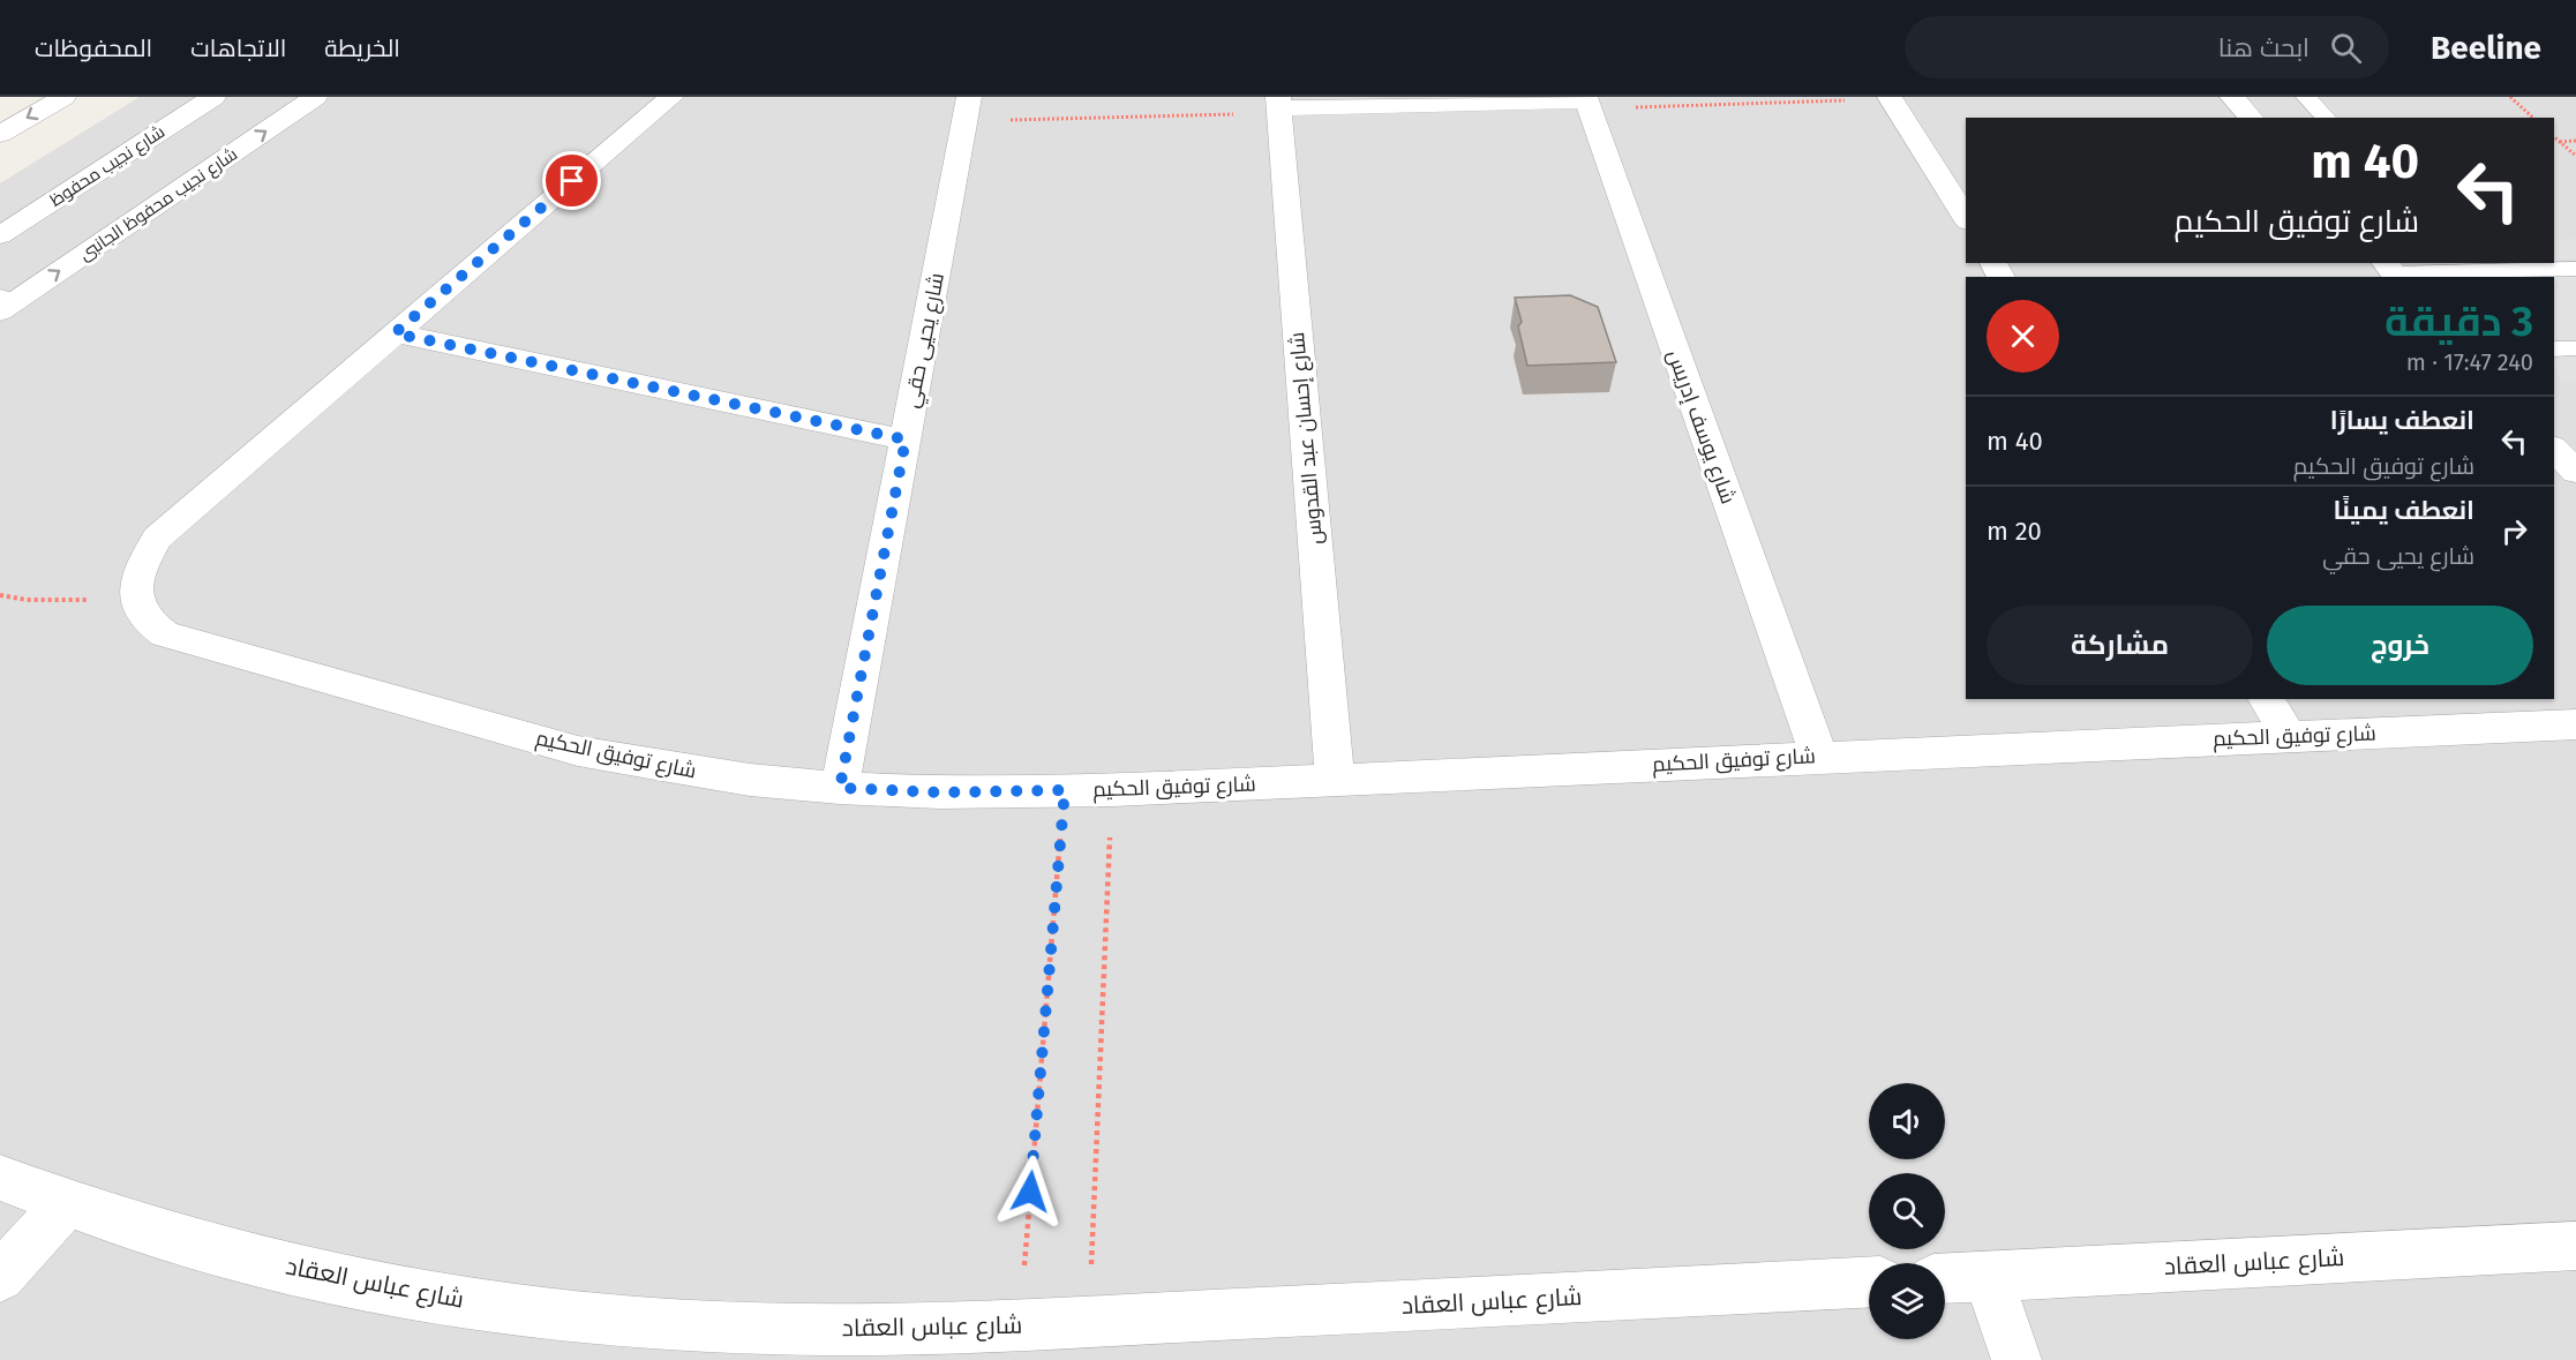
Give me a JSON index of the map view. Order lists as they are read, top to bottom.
{
  "streets": {
    "street": [
      "شارع نجيب محفوظ",
      "شارع نجيب محفوظ الجانبى",
      "شارع يحيى حقي",
      "شارع يوسف إدريس",
      "شارع إحسان عبد القدوس",
      "شارع توفيق الحكيم",
      "شارع عباس العقاد"
    ]
  },
  "crossings": [
    ["شارع يحيى حقي", "شارع توفيق الحكيم"],
    ["شارع يوسف إدريس", "شارع توفيق الحكيم"],
    ["شارع إحسان عبد القدوس", "شارع توفيق الحكيم"]
  ],
  "page": {
    "header": "Beeline",
    "search": "ابحث هنا",
    "nav": ["الخريطة", "الاتجاهات", "المحفوظات"],
    "turn": ["40 m", "شارع توفيق الحكيم"],
    "heading": ["3 دقيقة", "240 m · 17:47"],
    "list": [
      {
        "name": "انعطف يسارًا",
        "note": "شارع توفيق الحكيم",
        "value": "40 m"
      },
      {
        "name": "انعطف يمينًا",
        "note": "شارع يحيى حقي",
        "value": "20 m"
      }
    ],
    "buttons": ["خروج", "مشاركة"]
  }
}
